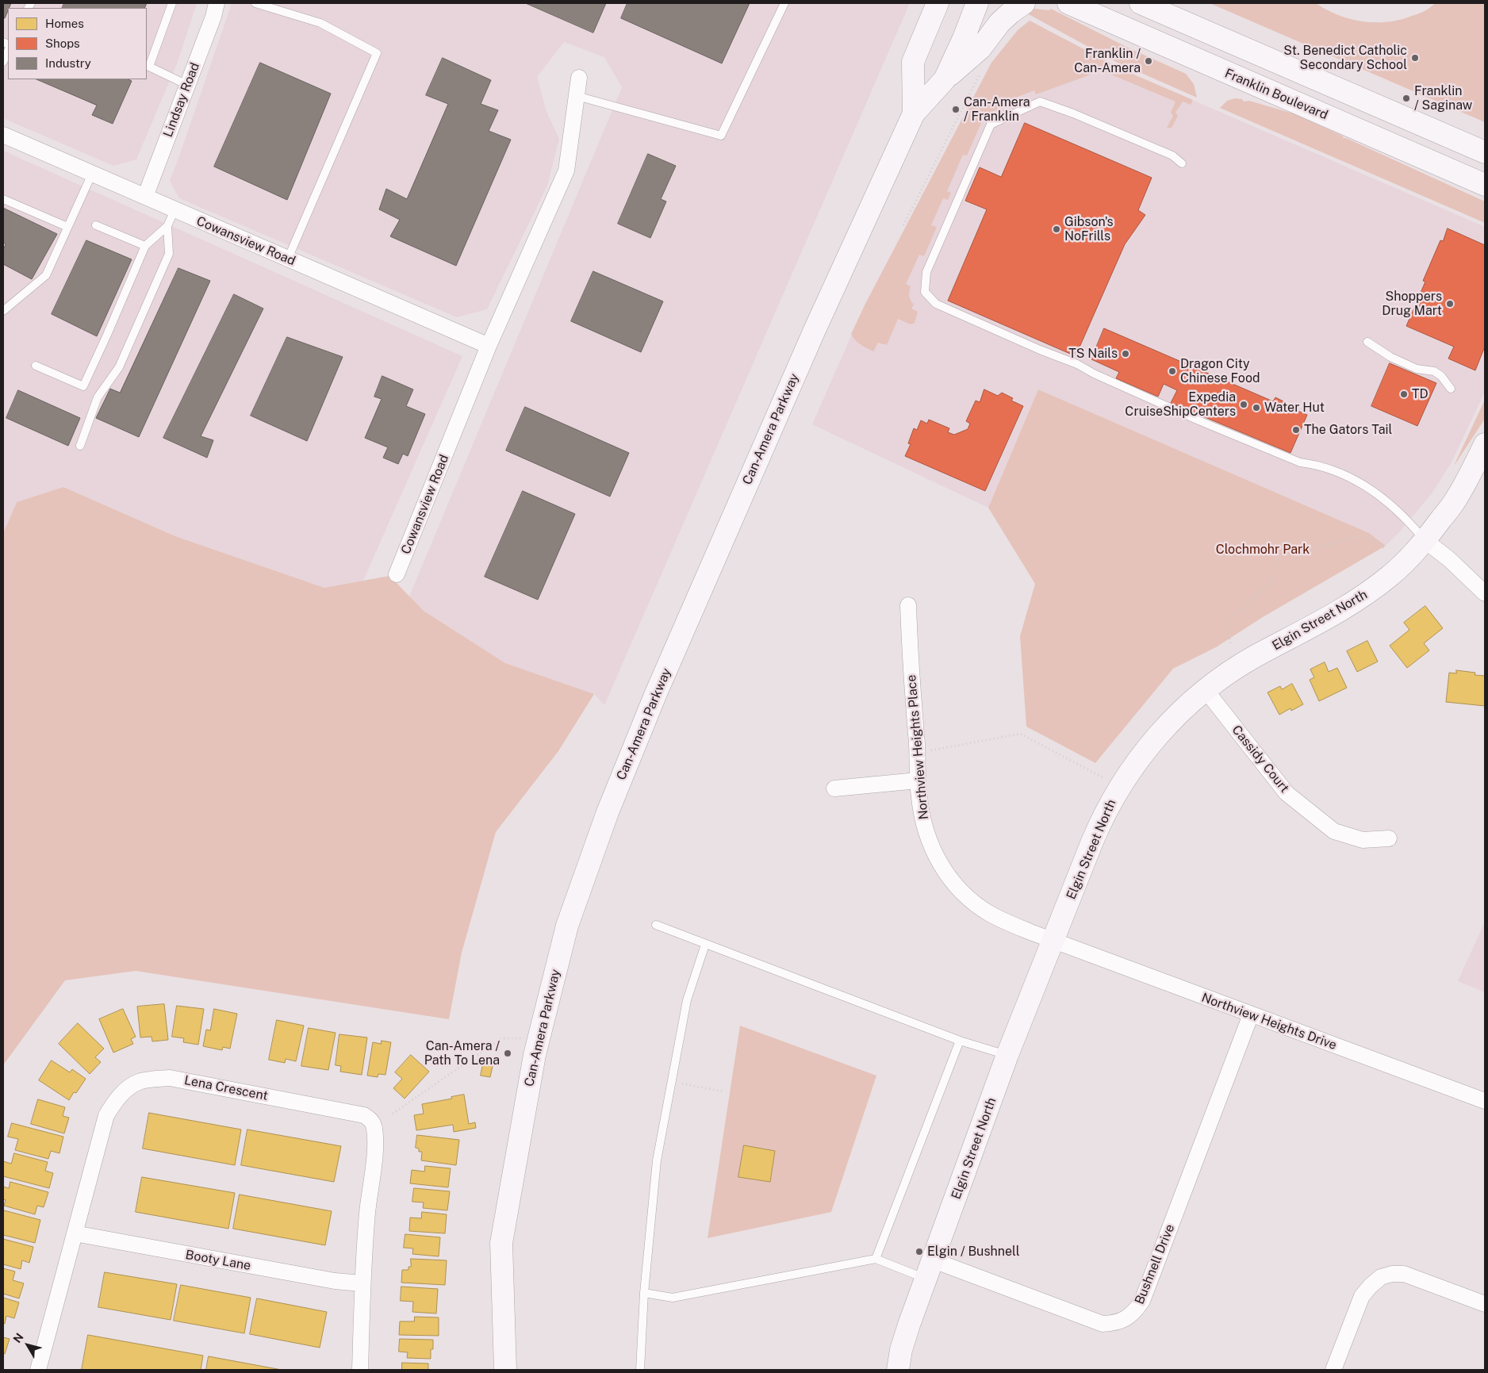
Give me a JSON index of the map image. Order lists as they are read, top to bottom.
{
  "streets": {
    "main road": ["Franklin Boulevard", "Can-Amera Parkway", "Elgin Street North"],
    "street": [
      "Lindsay Road",
      "Cowansview Road",
      "Northview Heights Place",
      "Cassidy Court",
      "Northview Heights Drive",
      "Lena Crescent",
      "Booty Lane",
      "Bushnell Drive"
    ]
  },
  "crossings": [
    ["Lindsay Road", "Cowansview Road"],
    ["Elgin Street North", "Northview Heights Place"],
    ["Elgin Street North", "Cassidy Court"],
    ["Elgin Street North", "Northview Heights Drive"],
    ["Elgin Street North", "Bushnell Drive"],
    ["Northview Heights Place", "Northview Heights Drive"],
    ["Northview Heights Drive", "Bushnell Drive"],
    ["Lena Crescent", "Booty Lane"]
  ],
  "parks": ["Clochmohr Park"],
  "places": [
    "St. Benedict Catholic Secondary School",
    "Franklin / Can-Amera",
    "Franklin / Saginaw",
    "Can-Amera / Franklin",
    "Gibson's NoFrills",
    "Shoppers Drug Mart",
    "TS Nails",
    "Dragon City Chinese Food",
    "TD",
    "Expedia CruiseShipCenters",
    "Water Hut",
    "The Gators Tail",
    "Can-Amera / Path To Lena",
    "Elgin / Bushnell"
  ],
  "legend": ["Homes", "Shops", "Industry"],
  "north": "top left"
}
